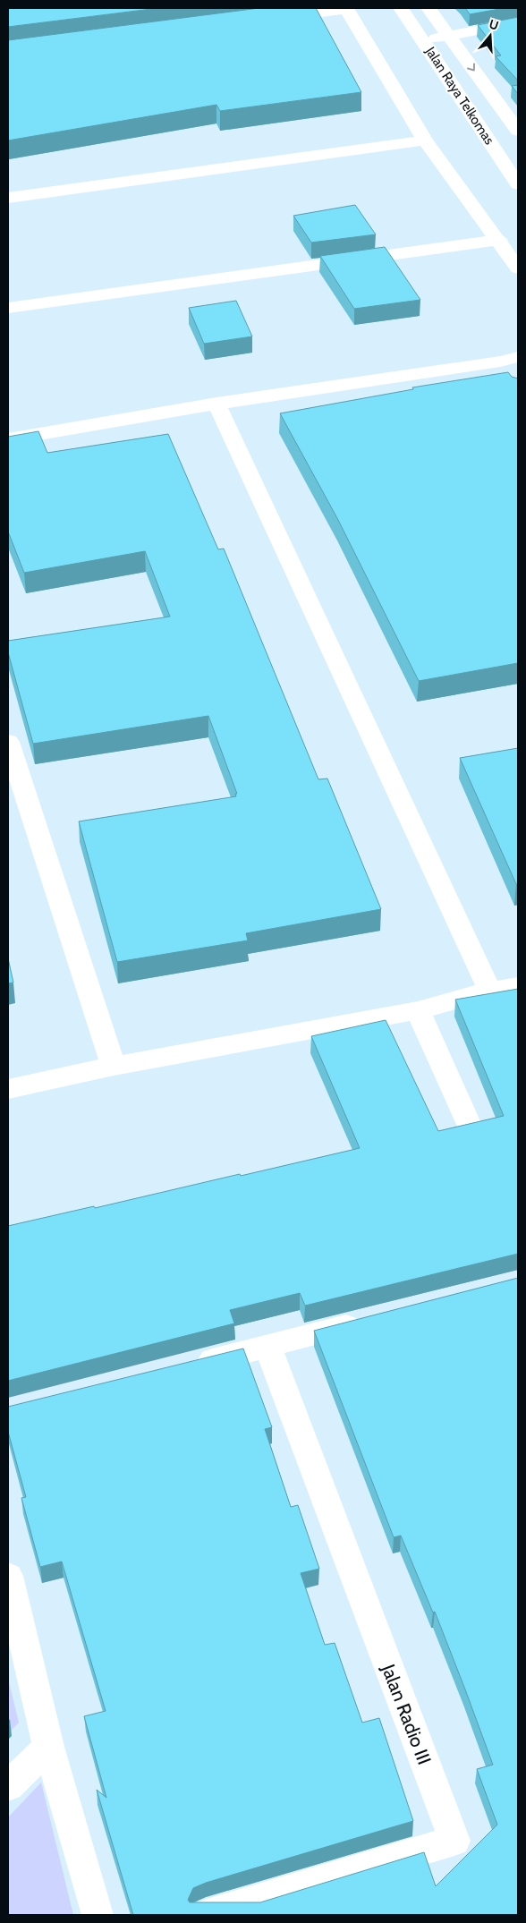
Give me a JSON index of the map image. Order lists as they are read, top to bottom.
{
  "streets": {
    "street": ["Jalan Raya Telkomas", "Jalan Radio III"]
  },
  "north": "top"
}
